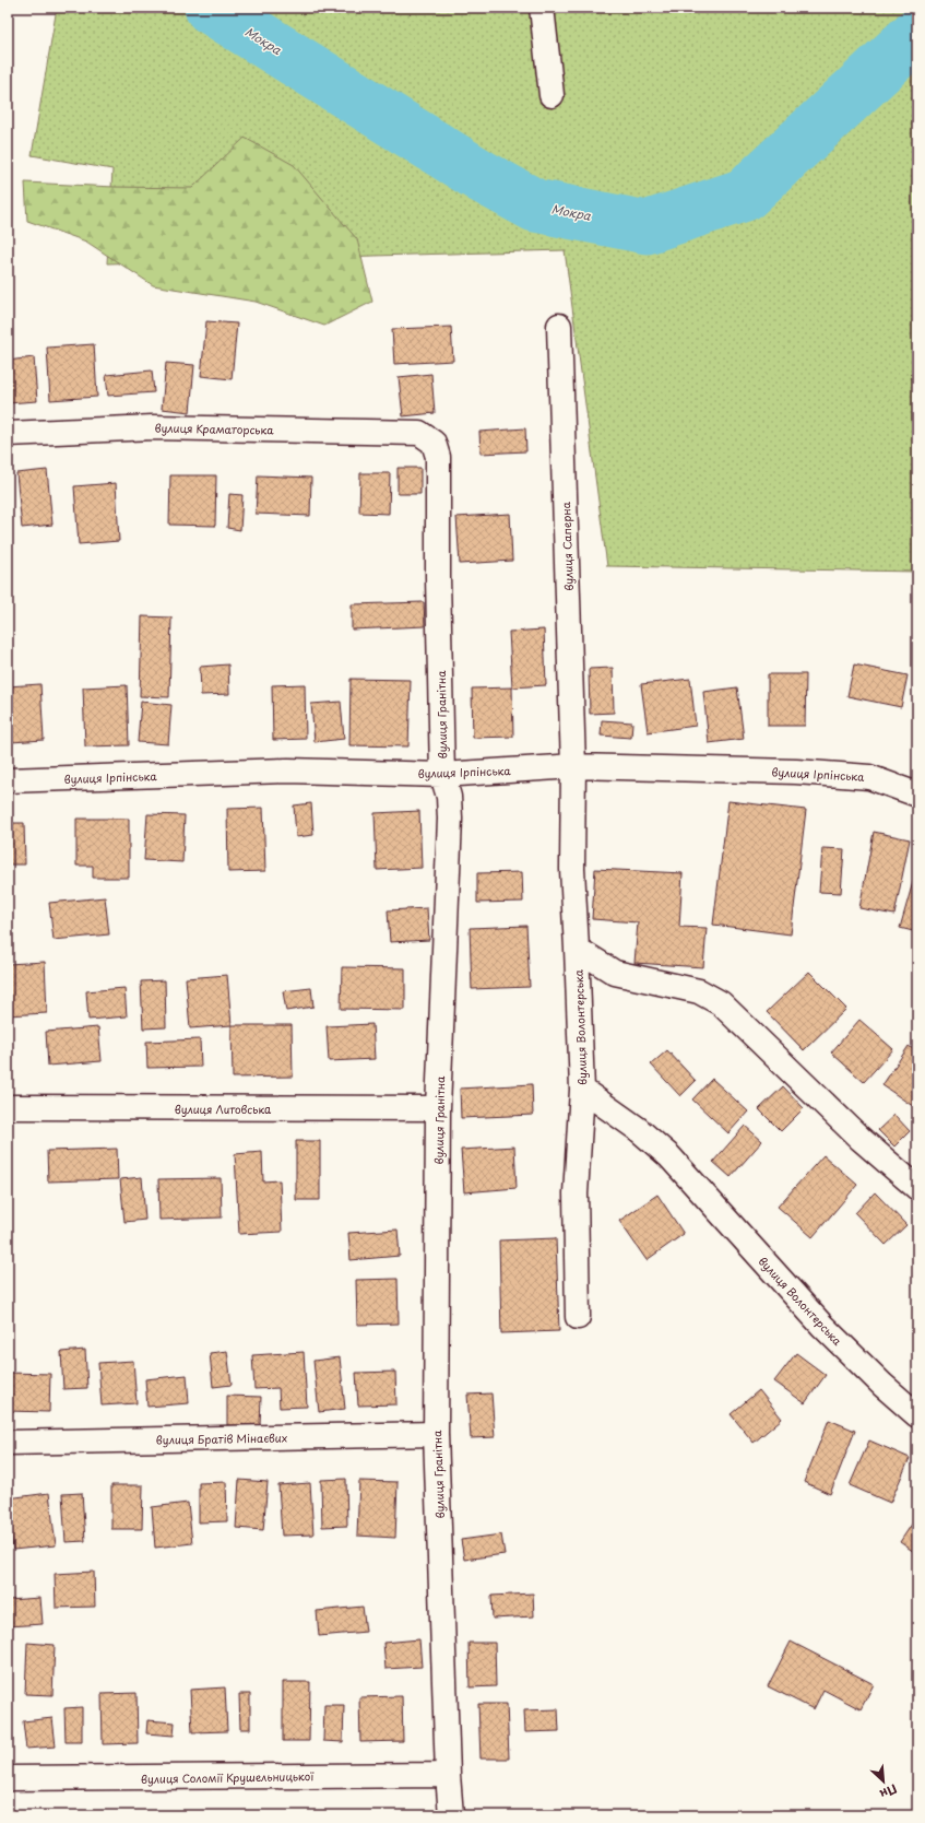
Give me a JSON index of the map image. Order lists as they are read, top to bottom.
{
  "streets": {
    "street": [
      "вулиця Краматорська",
      "вулиця Саперна",
      "вулиця Гранітна",
      "вулиця Ірпінська",
      "вулиця Волонтерська",
      "вулиця Литовська",
      "вулиця Братів Мінаєвих",
      "вулиця Соломії Крушельницької"
    ]
  },
  "crossings": [
    ["вулиця Краматорська", "вулиця Гранітна"],
    ["вулиця Саперна", "вулиця Ірпінська"],
    ["вулиця Саперна", "вулиця Волонтерська"],
    ["вулиця Гранітна", "вулиця Ірпінська"],
    ["вулиця Гранітна", "вулиця Литовська"],
    ["вулиця Гранітна", "вулиця Братів Мінаєвих"],
    ["вулиця Гранітна", "вулиця Соломії Крушельницької"]
  ],
  "water": ["Мокра"],
  "north": "bottom right"
}
